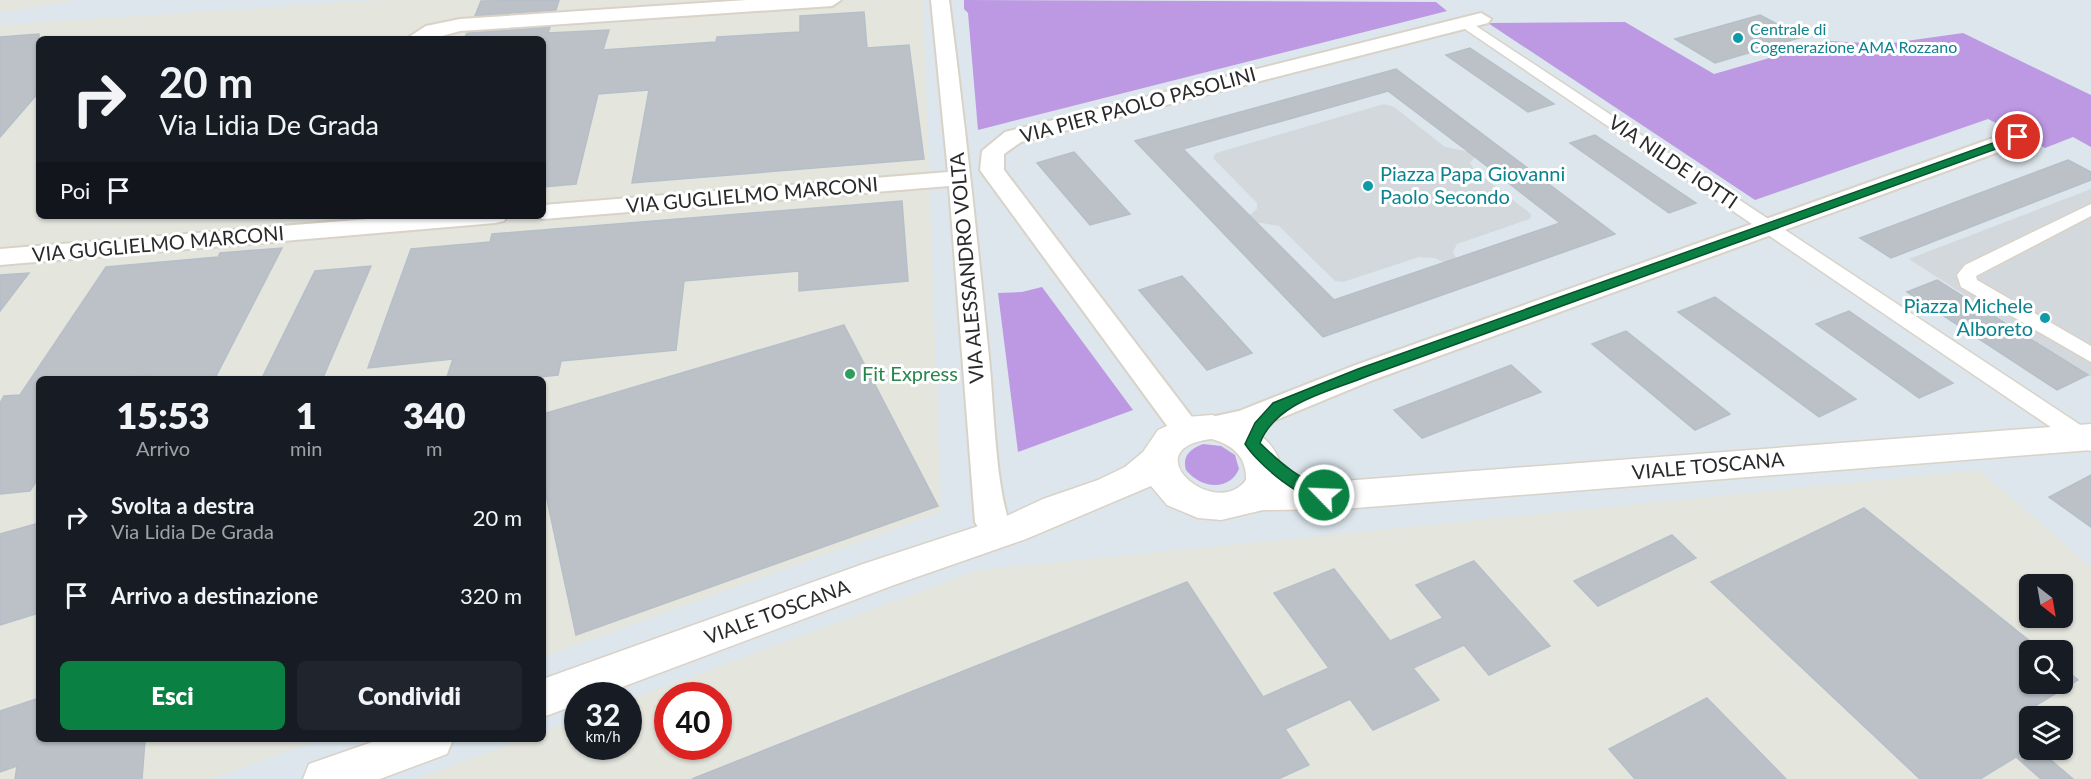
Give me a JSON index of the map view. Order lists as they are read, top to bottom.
{
  "streets": {
    "street": [
      "VIA PIER PAOLO PASOLINI",
      "VIA NILDE IOTTI",
      "VIA GUGLIELMO MARCONI",
      "VIA ALESSANDRO VOLTA",
      "VIALE TOSCANA"
    ]
  },
  "crossings": [
    ["VIA PIER PAOLO PASOLINI", "VIA NILDE IOTTI"],
    ["VIA PIER PAOLO PASOLINI", "VIALE TOSCANA"],
    ["VIA NILDE IOTTI", "VIALE TOSCANA"],
    ["VIA GUGLIELMO MARCONI", "VIA ALESSANDRO VOLTA"],
    ["VIA ALESSANDRO VOLTA", "VIALE TOSCANA"]
  ],
  "places": [
    "Centrale di Cogenerazione AMA Rozzano",
    "Piazza Papa Giovanni Paolo Secondo",
    "Piazza Michele Alboreto",
    "Fit Express"
  ],
  "north": "bottom right",
  "page": {
    "turn": ["20 m", "Via Lidia De Grada"],
    "then": "Poi",
    "eta": [
      "15:53",
      "Arrivo",
      "1",
      "min",
      "340",
      "m"
    ],
    "list": [
      {
        "name": "Svolta a destra",
        "note": "Via Lidia De Grada",
        "value": "20 m"
      },
      {
        "name": "Arrivo a destinazione",
        "value": "320 m"
      }
    ],
    "buttons": ["Esci", "Condividi"],
    "speed": "32 km/h",
    "limit": "40"
  }
}
